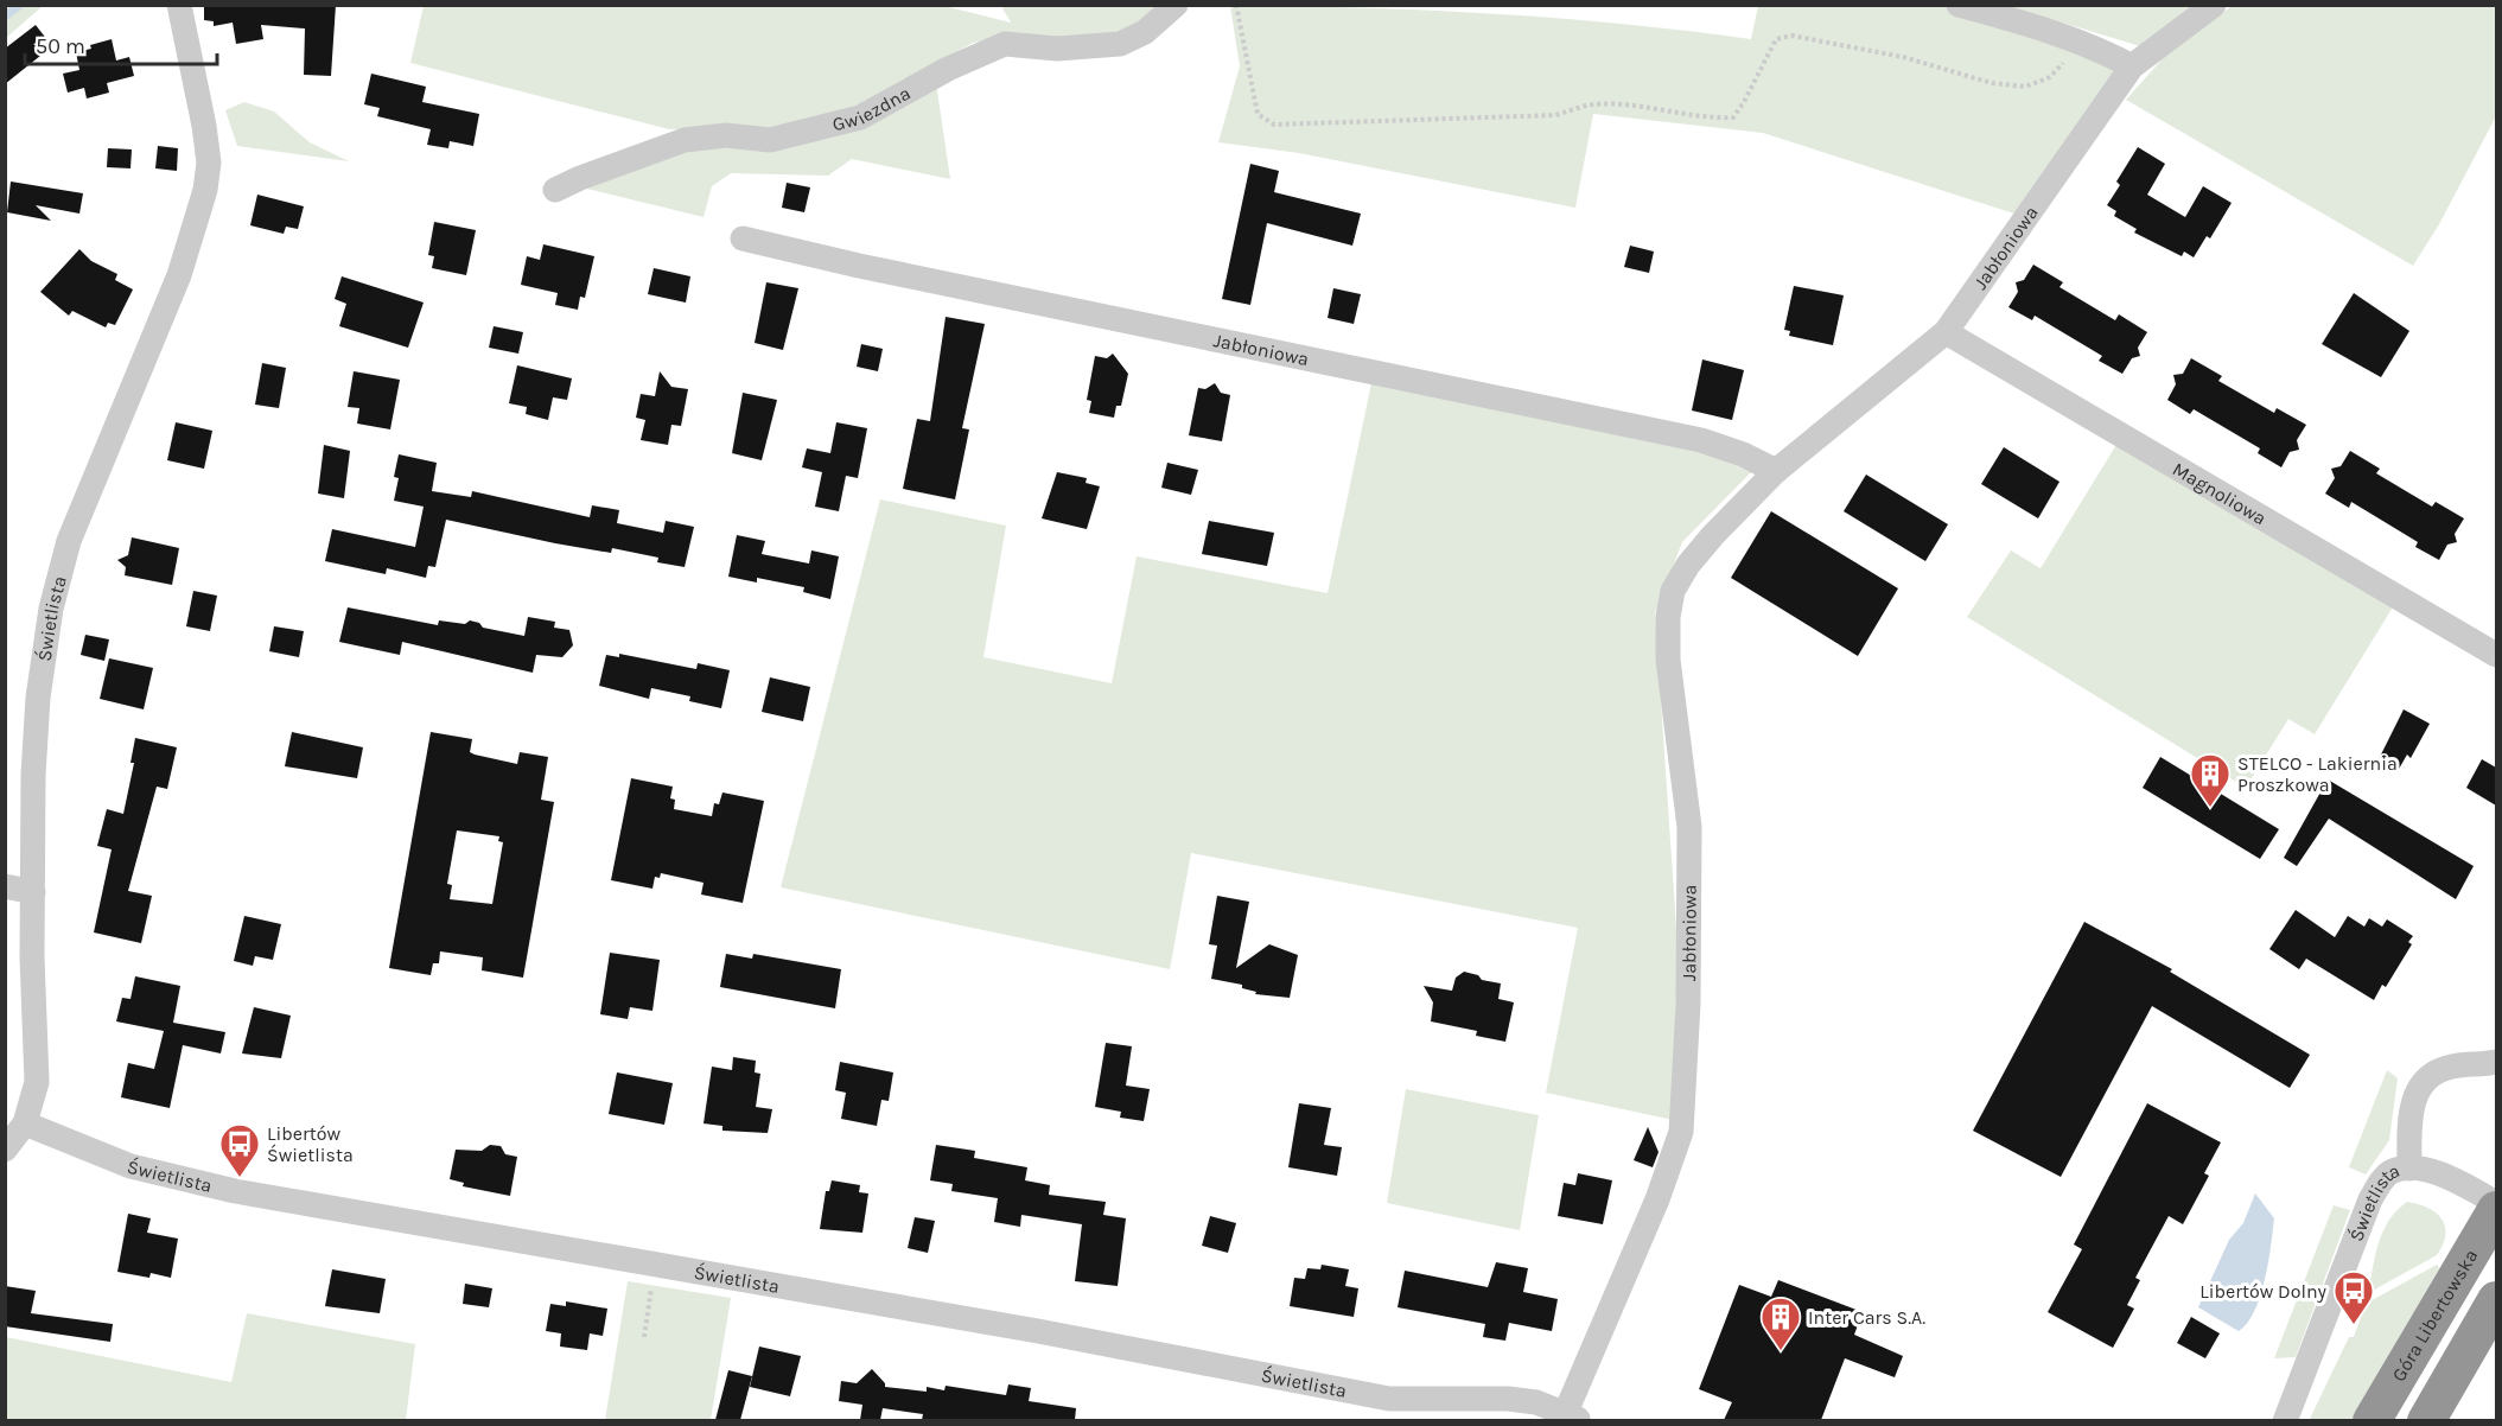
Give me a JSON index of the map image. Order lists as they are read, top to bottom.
{
  "streets": {
    "highway": ["Góra Libertowska"],
    "street": [
      "Gwiezdna",
      "Jabłoniowa",
      "Magnoliowa",
      "Świetlista"
    ]
  },
  "crossings": [
    ["Jabłoniowa", "Magnoliowa"],
    ["Jabłoniowa", "Świetlista"]
  ],
  "places": {
    "building": ["STELCO - Lakiernia Proszkowa", "Inter Cars S.A."],
    "bus stop": ["Libertów Świetlista", "Libertów Dolny"]
  },
  "scale_bar": "50 m"
}
